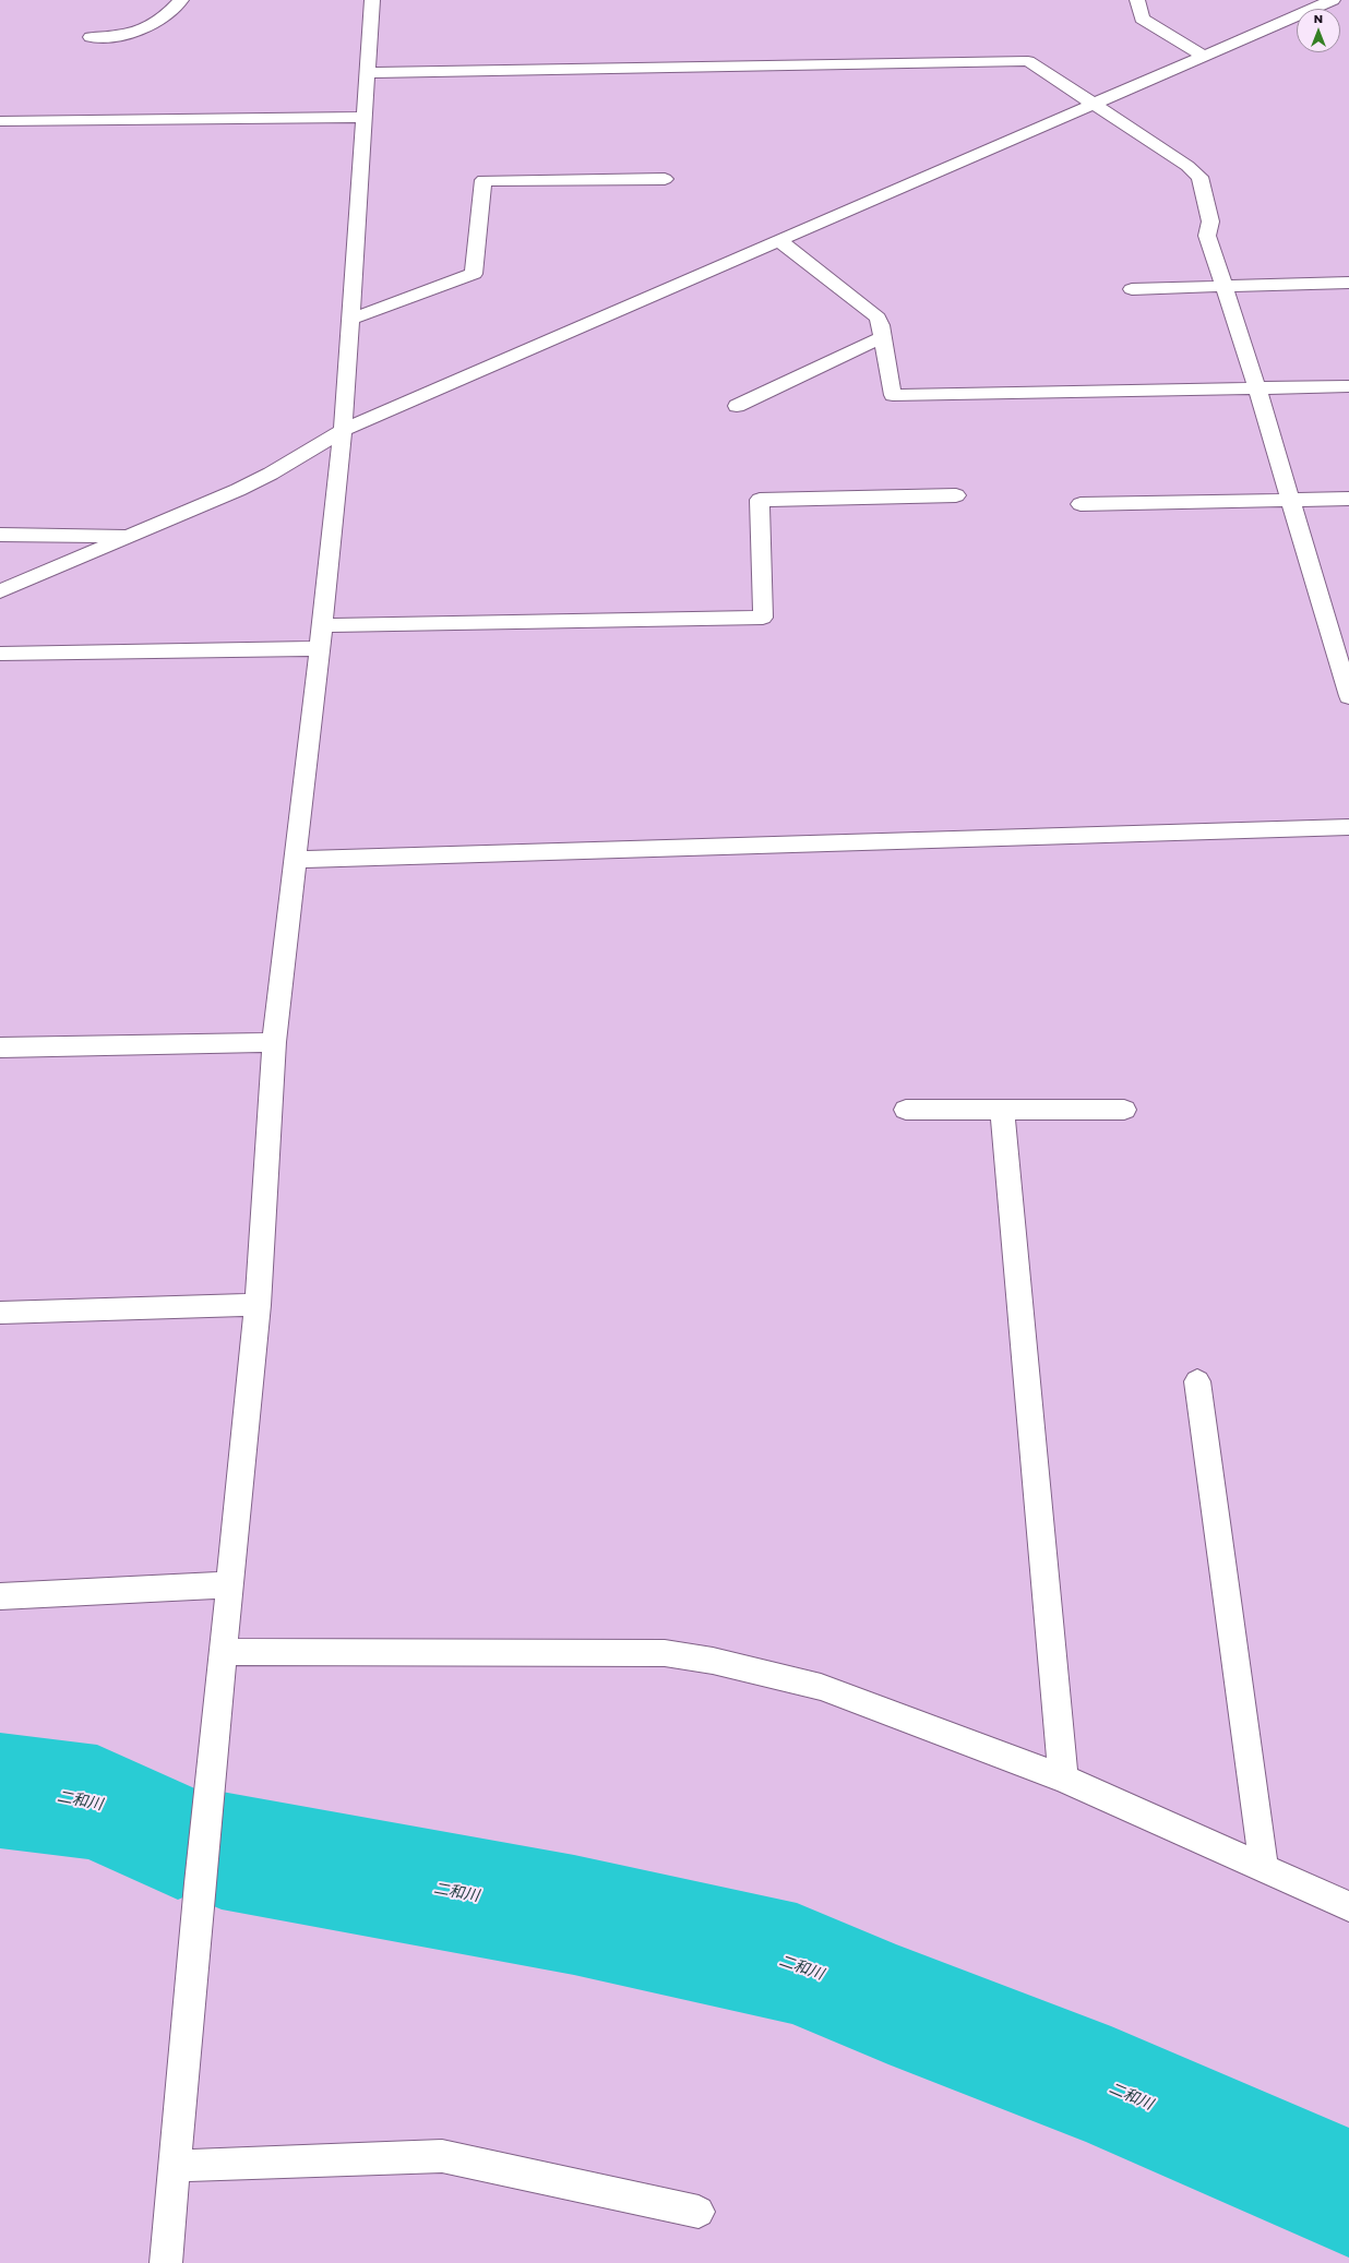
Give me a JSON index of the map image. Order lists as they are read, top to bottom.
{
  "water": ["二和川"],
  "north": "top"
}
